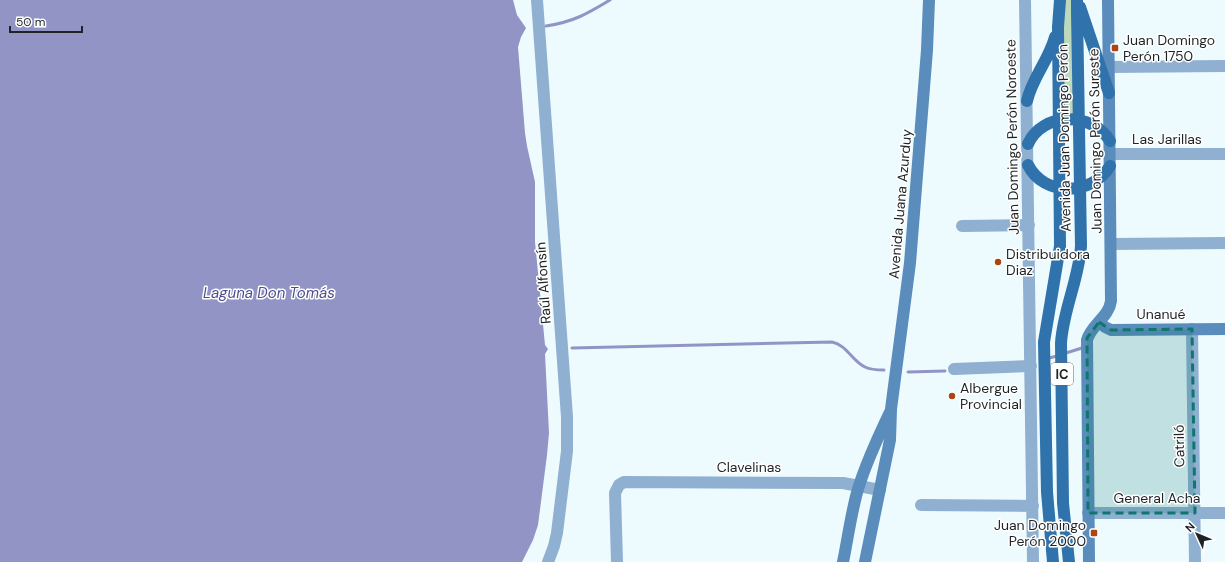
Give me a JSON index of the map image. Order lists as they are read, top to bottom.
{
  "streets": {
    "main road": ["Avenida Juan Domingo Perón", "IC"],
    "street": [
      "Juan Domingo Perón Noroeste",
      "Las Jarillas",
      "Juan Domingo Perón Sureste",
      "Avenida Juana Azurduy",
      "Raúl Alfonsín",
      "Unanué",
      "Catriló",
      "Clavelinas",
      "General Acha"
    ]
  },
  "crossings": [
    ["Las Jarillas", "Juan Domingo Perón Sureste"],
    ["Juan Domingo Perón Sureste", "Unanué"],
    ["Juan Domingo Perón Sureste", "General Acha"],
    ["Avenida Juana Azurduy", "Clavelinas"],
    ["Unanué", "Catriló"],
    ["Catriló", "General Acha"]
  ],
  "water": ["Laguna Don Tomás"],
  "places": {
    "transit": ["Juan Domingo Perón 1750", "Juan Domingo Perón 2000"],
    "other": ["Distribuidora Diaz", "Albergue Provincial"]
  },
  "scale_bar": "50 m",
  "north": "top left"
}
